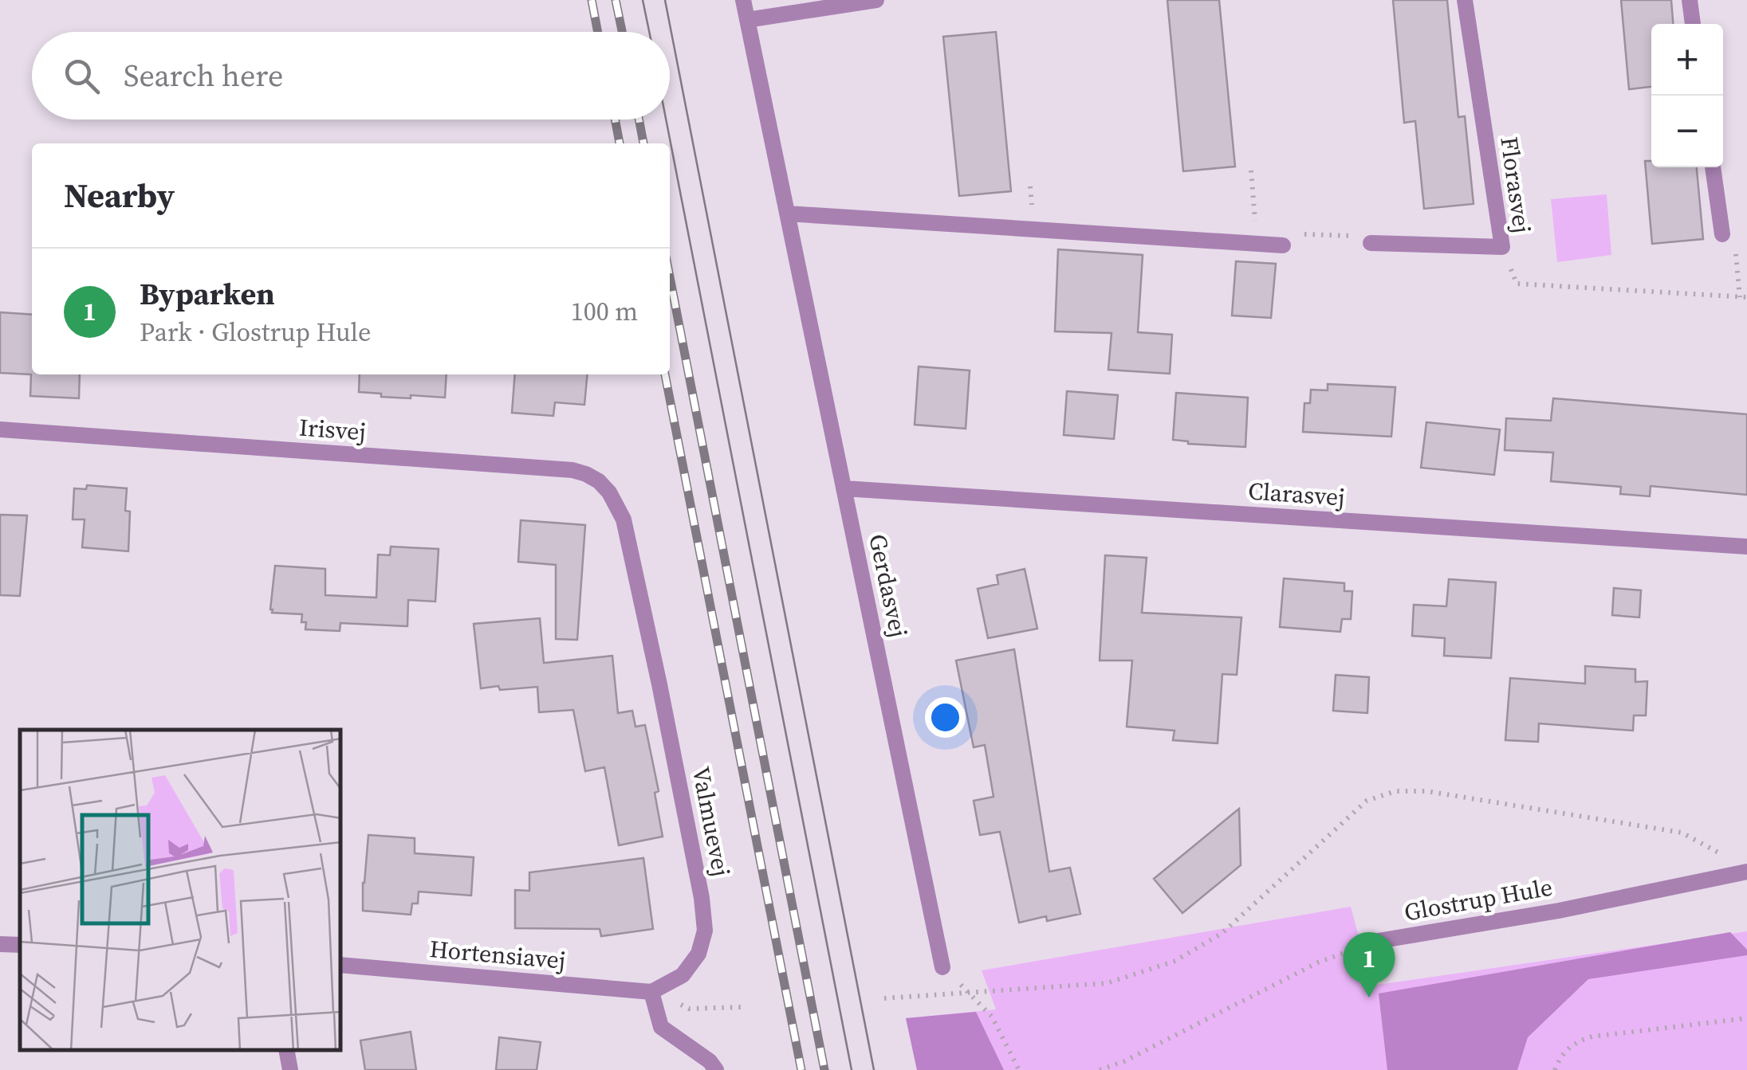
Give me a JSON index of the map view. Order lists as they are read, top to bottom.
{
  "streets": {
    "street": [
      "Florasvej",
      "Irisvej",
      "Clarasvej",
      "Gerdasvej",
      "Valmuevej",
      "Glostrup Hule",
      "Hortensiavej"
    ]
  },
  "crossings": [
    ["Irisvej", "Valmuevej"],
    ["Clarasvej", "Gerdasvej"],
    ["Valmuevej", "Hortensiavej"]
  ],
  "page": {
    "map_buttons": ["+", "−"],
    "search": "Search here",
    "heading": "Nearby",
    "list": [
      {
        "mark": "1",
        "name": "Byparken",
        "note": "Park · Glostrup Hule",
        "value": "100 m"
      }
    ],
    "pins": "1"
  }
}
